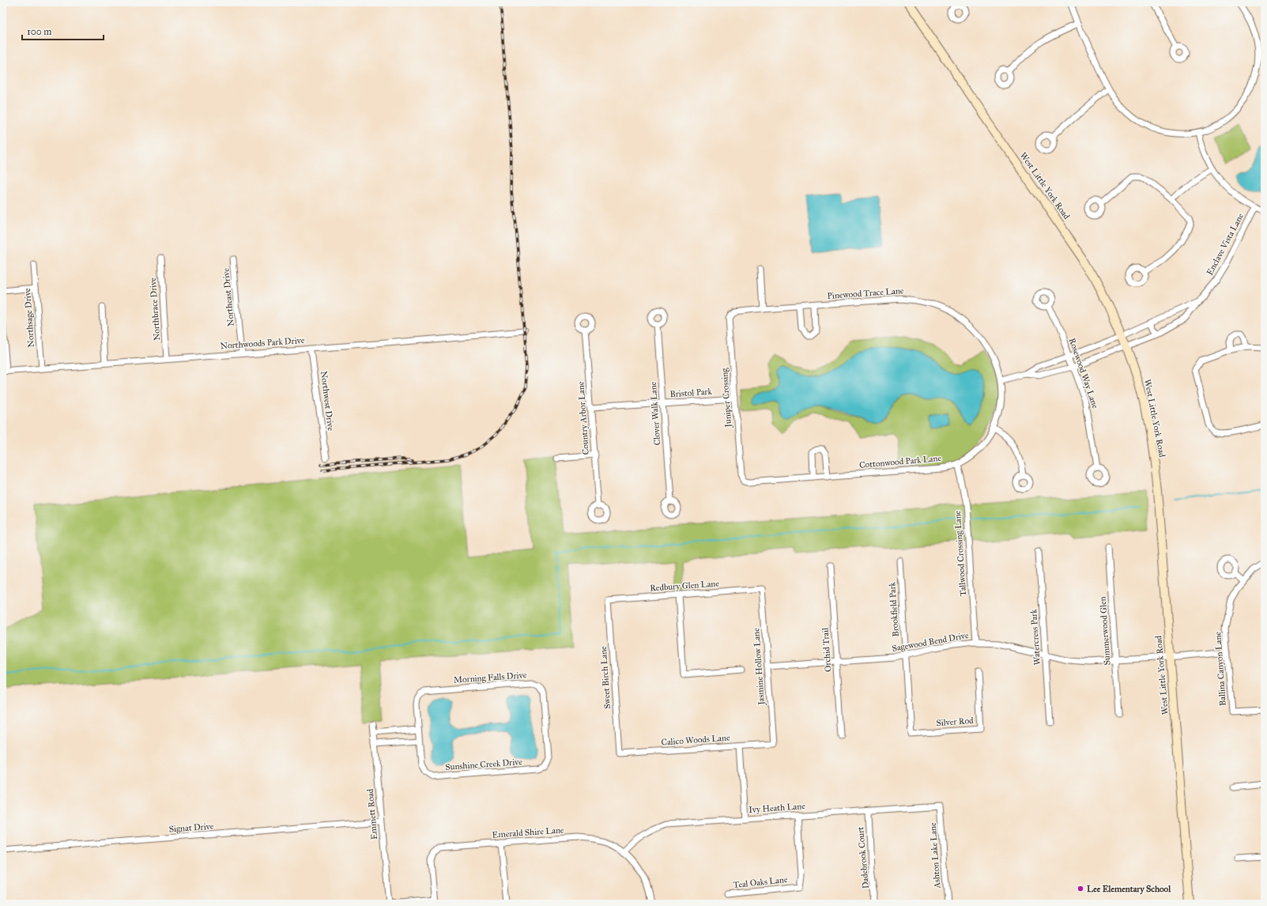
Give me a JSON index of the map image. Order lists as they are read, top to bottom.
{
  "streets": {
    "main road": ["West Little York Road"],
    "street": [
      "Enclave Vista Lane",
      "Pinewood Trace Lane",
      "Northeast Drive",
      "Northbrace Drive",
      "Northsage Drive",
      "Northwoods Park Drive",
      "Rosewood Way Lane",
      "Bristol Park",
      "Juniper Crossing",
      "Northwest Drive",
      "Clover Walk Lane",
      "Country Arbor Lane",
      "Cottonwood Park Lane",
      "Tallwood Crossing Lane",
      "Redbury Glen Lane",
      "Brookfield Park",
      "Summerwood Glen",
      "Watercress Park",
      "Sagewood Bend Drive",
      "Orchid Trail",
      "Jasmine Hollow Lane",
      "Ballina Canyon Lane",
      "Morning Falls Drive",
      "Sweet Birch Lane",
      "Silver Rod",
      "Calico Woods Lane",
      "Sunshine Creek Drive",
      "Ivy Heath Lane",
      "Emmett Road",
      "Signat Drive",
      "Emerald Shire Lane",
      "Ashton Lake Lane",
      "Dadebrook Court",
      "Teal Oaks Lane"
    ]
  },
  "crossings": [
    ["West Little York Road", "Enclave Vista Lane"],
    ["West Little York Road", "Sagewood Bend Drive"],
    ["Enclave Vista Lane", "Rosewood Way Lane"],
    ["Pinewood Trace Lane", "Juniper Crossing"],
    ["Pinewood Trace Lane", "Cottonwood Park Lane"],
    ["Northeast Drive", "Northwoods Park Drive"],
    ["Northbrace Drive", "Northwoods Park Drive"],
    ["Northsage Drive", "Northwoods Park Drive"],
    ["Northwoods Park Drive", "Northwest Drive"],
    ["Bristol Park", "Juniper Crossing"],
    ["Bristol Park", "Clover Walk Lane"],
    ["Bristol Park", "Country Arbor Lane"],
    ["Juniper Crossing", "Cottonwood Park Lane"],
    ["Cottonwood Park Lane", "Tallwood Crossing Lane"],
    ["Tallwood Crossing Lane", "Sagewood Bend Drive"],
    ["Redbury Glen Lane", "Jasmine Hollow Lane"],
    ["Redbury Glen Lane", "Sweet Birch Lane"],
    ["Brookfield Park", "Sagewood Bend Drive"],
    ["Brookfield Park", "Silver Rod"],
    ["Summerwood Glen", "Sagewood Bend Drive"],
    ["Watercress Park", "Sagewood Bend Drive"],
    ["Sagewood Bend Drive", "Orchid Trail"],
    ["Sagewood Bend Drive", "Jasmine Hollow Lane"],
    ["Sagewood Bend Drive", "Ballina Canyon Lane"],
    ["Jasmine Hollow Lane", "Calico Woods Lane"],
    ["Morning Falls Drive", "Sunshine Creek Drive"],
    ["Sweet Birch Lane", "Calico Woods Lane"],
    ["Ivy Heath Lane", "Emerald Shire Lane"],
    ["Ivy Heath Lane", "Ashton Lake Lane"],
    ["Ivy Heath Lane", "Dadebrook Court"],
    ["Ivy Heath Lane", "Teal Oaks Lane"],
    ["Emmett Road", "Signat Drive"]
  ],
  "places": ["Lee Elementary School"],
  "scale_bar": "100 m"
}
